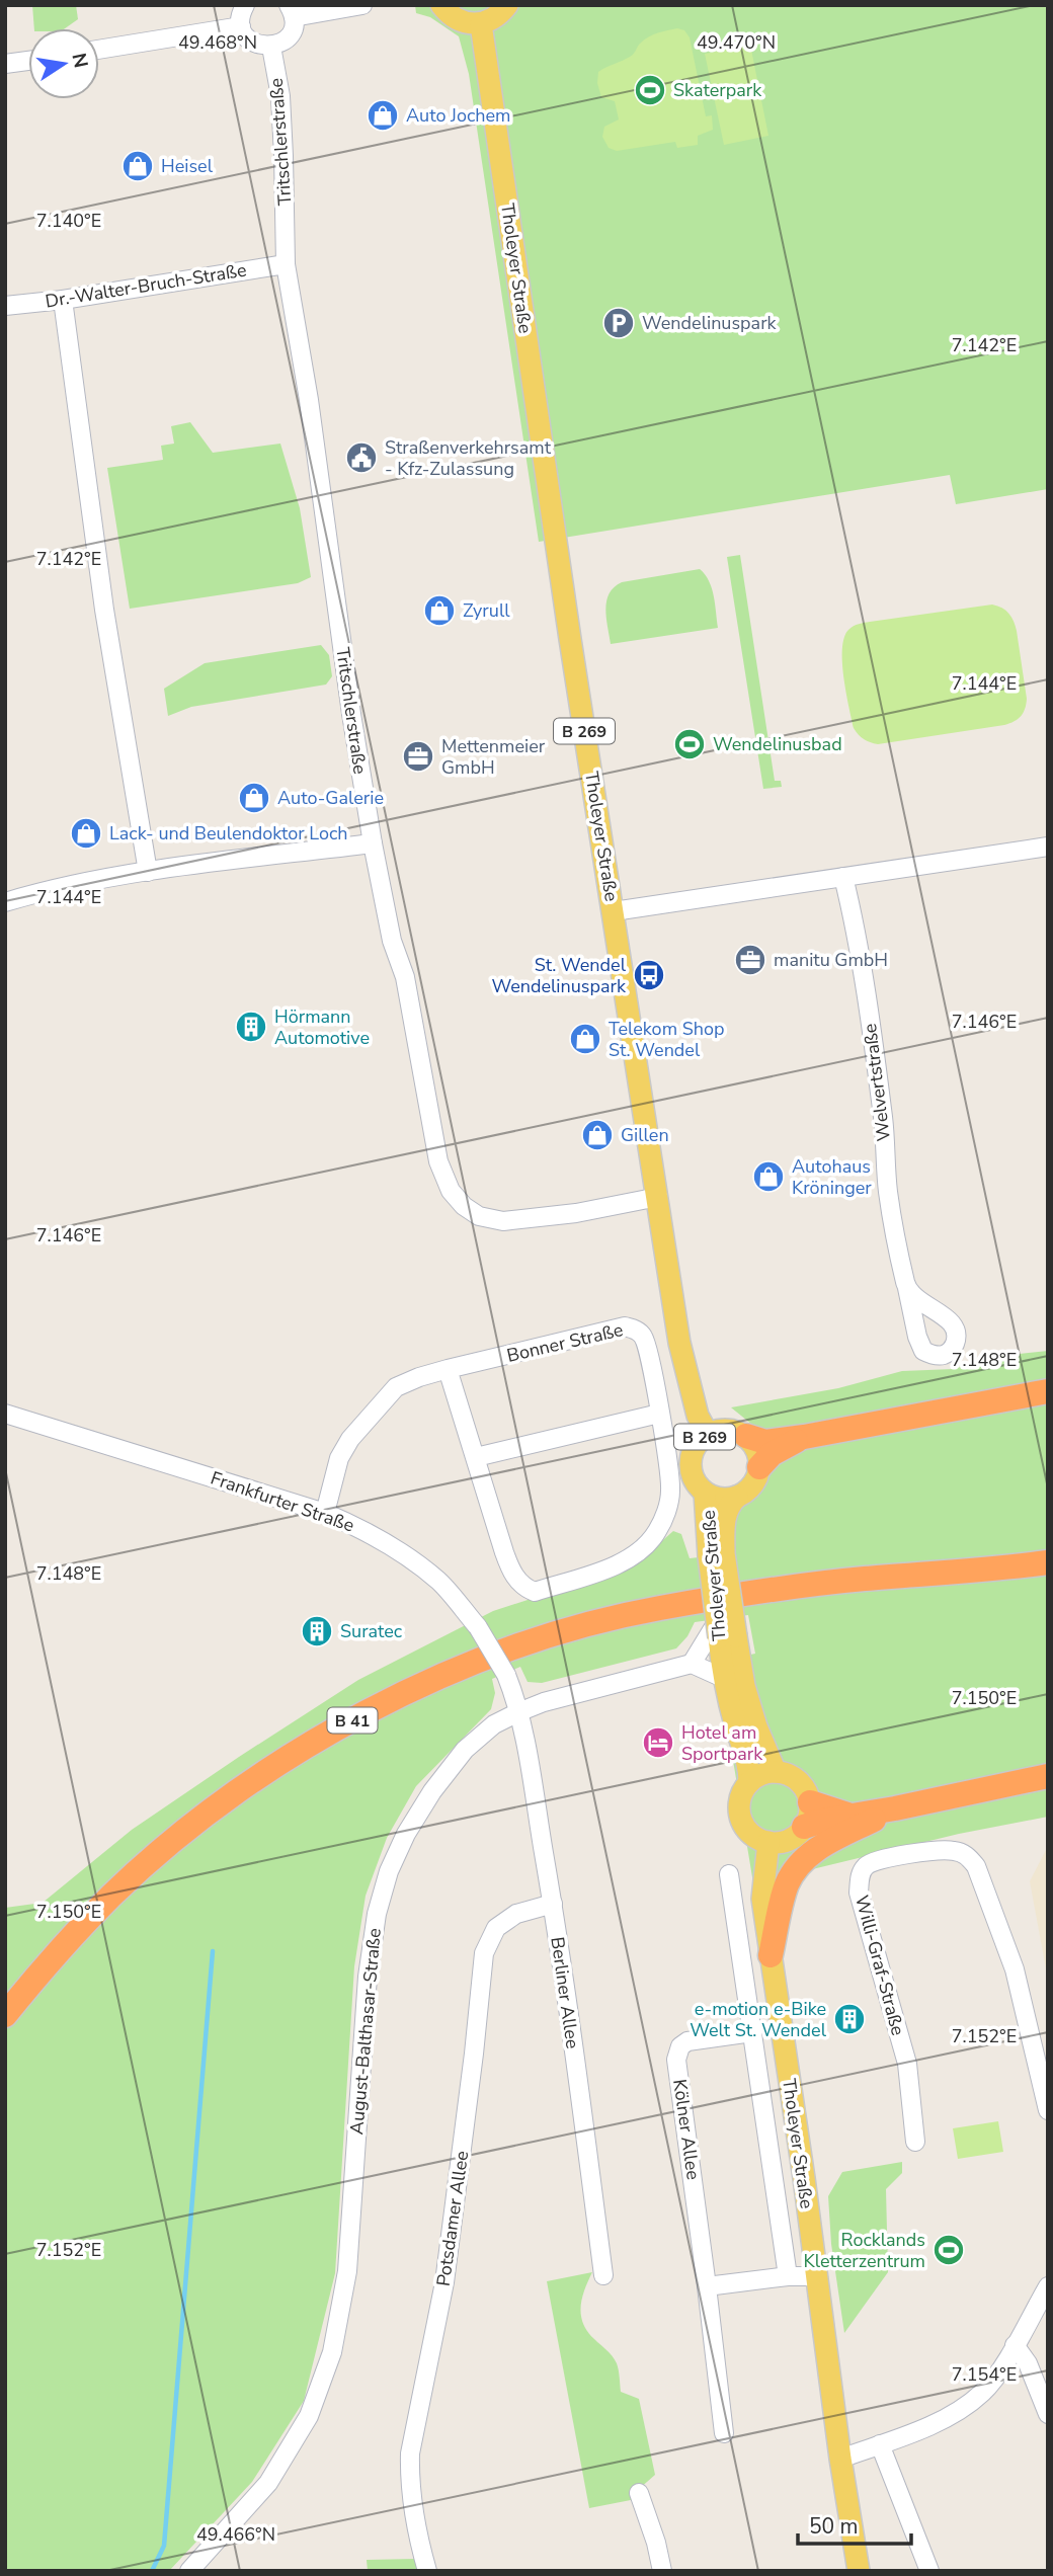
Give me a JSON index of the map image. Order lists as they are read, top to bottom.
{
  "streets": {
    "highway": ["B 41"],
    "main road": ["Tholeyer Straße", "B 269"],
    "street": [
      "Tritschlerstraße",
      "Dr.-Walter-Bruch-Straße",
      "Welvertstraße",
      "Bonner Straße",
      "Frankfurter Straße",
      "Willi-Graf-Straße",
      "Berliner Allee",
      "August-Balthasar-Straße",
      "Kölner Allee",
      "Potsdamer Allee"
    ]
  },
  "crossings": [
    ["Tritschlerstraße", "Tholeyer Straße"],
    ["Tritschlerstraße", "Dr.-Walter-Bruch-Straße"],
    ["Tholeyer Straße", "B 269"],
    ["Bonner Straße", "Frankfurter Straße"],
    ["Frankfurter Straße", "Berliner Allee"],
    ["Frankfurter Straße", "August-Balthasar-Straße"],
    ["Berliner Allee", "August-Balthasar-Straße"],
    ["Berliner Allee", "Potsdamer Allee"]
  ],
  "places": {
    "sports": ["Skaterpark", "Wendelinusbad", "Rocklands Kletterzentrum"],
    "shop": [
      "Auto Jochem",
      "Heisel",
      "Zyrull",
      "Auto-Galerie",
      "Lack- und Beulendoktor Loch",
      "Telekom Shop St. Wendel",
      "Gillen",
      "Autohaus Kröninger"
    ],
    "parking": ["Wendelinuspark"],
    "public building": ["Straßenverkehrsamt - Kfz-Zulassung"],
    "office": ["Mettenmeier GmbH", "manitu GmbH"],
    "bus stop": ["St. Wendel Wendelinuspark"],
    "building": ["Hörmann Automotive", "Suratec", "e-motion e-Bike Welt St. Wendel"],
    "hotel": ["Hotel am Sportpark"]
  },
  "scale_bar": "50 m",
  "north": "right",
  "coordinates": [
    "49.468°N",
    "49.470°N",
    "7.140°E",
    "7.142°E",
    "7.144°E",
    "7.146°E",
    "7.148°E",
    "7.150°E",
    "7.152°E",
    "7.154°E",
    "49.466°N"
  ]
}
